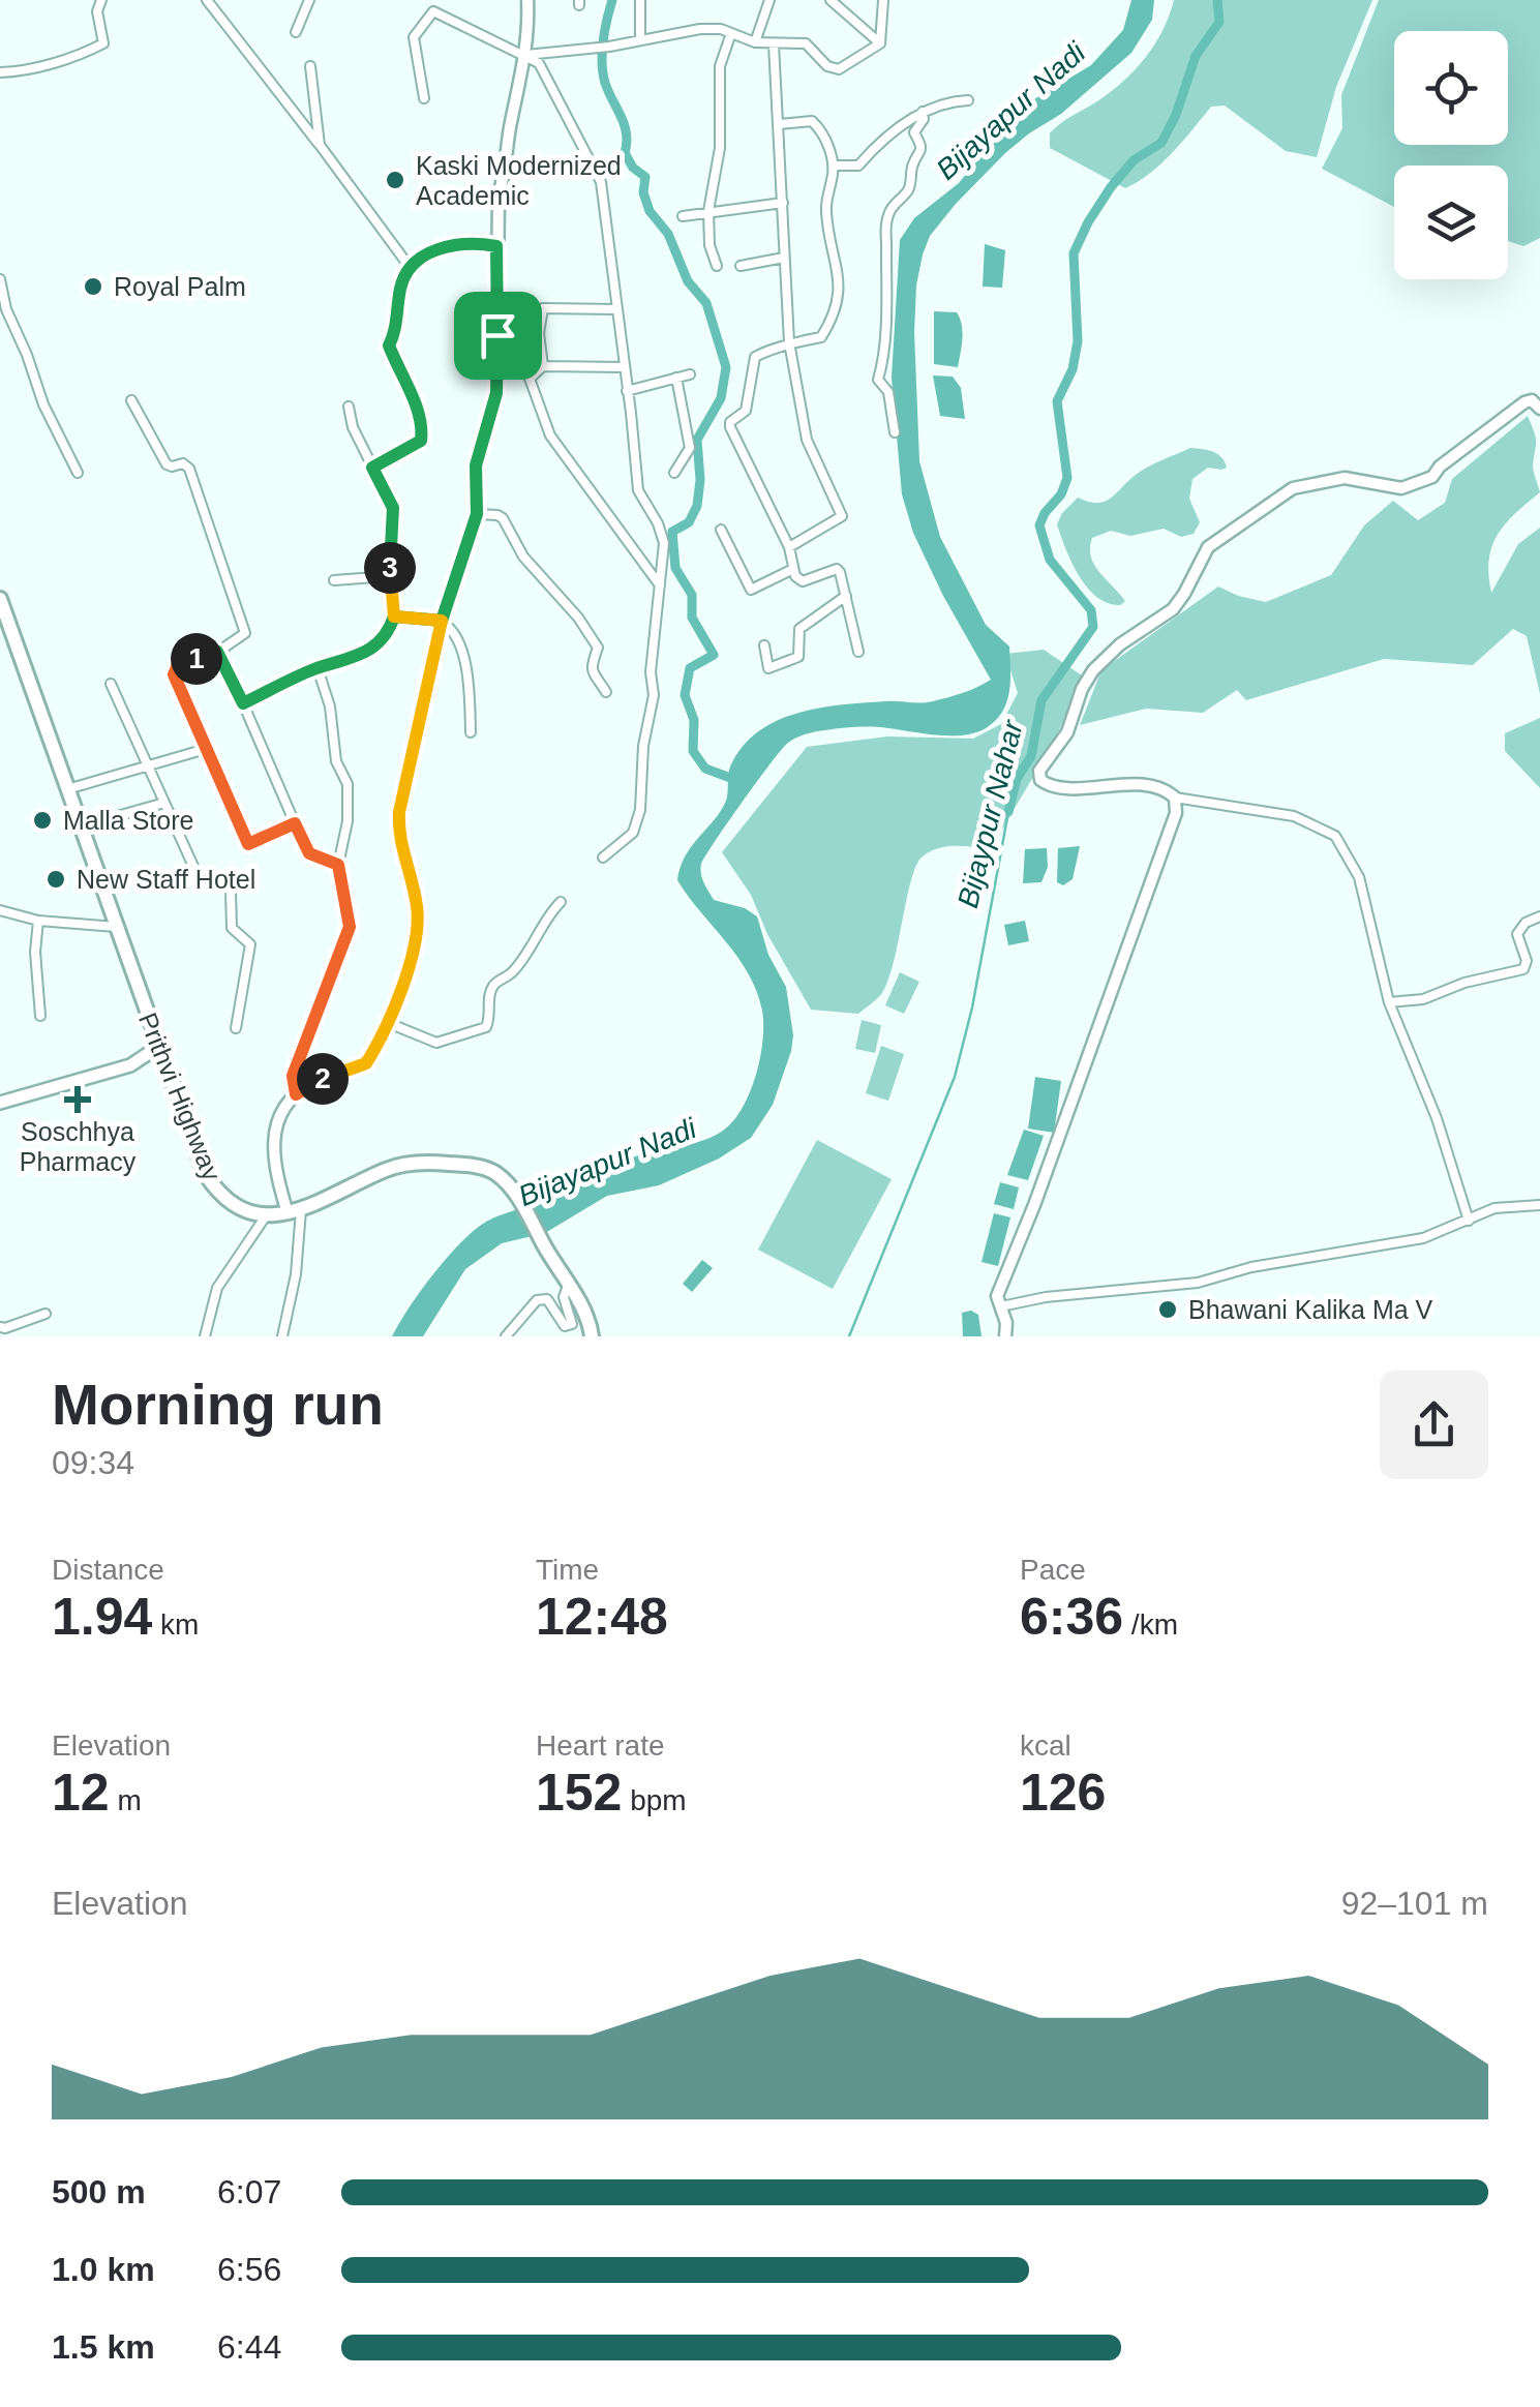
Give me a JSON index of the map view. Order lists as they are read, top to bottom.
{
  "streets": {
    "highway": ["Prithvi Highway"]
  },
  "water": ["Bijayapur Nadi", "Bijaypur Nahar"],
  "places": {
    "other": [
      "Kaski Modernized Academic",
      "Royal Palm",
      "Malla Store",
      "New Staff Hotel",
      "Bhawani Kalika Ma V"
    ],
    "health": ["Soschhya Pharmacy"]
  },
  "page": {
    "pins": ["3", "1", "2"],
    "heading": ["Morning run", "09:34"],
    "stats": [
      ["Distance", "1.94 km"],
      ["Time", "12:48"],
      ["Pace", "6:36 /km"],
      ["Elevation", "12 m"],
      ["Heart rate", "152 bpm"],
      ["kcal", "126"]
    ],
    "chart": ["Elevation", "92–101 m"],
    "list": [
      {
        "name": "500 m",
        "note": "6:07"
      },
      {
        "name": "1.0 km",
        "note": "6:56"
      },
      {
        "name": "1.5 km",
        "note": "6:44"
      }
    ]
  }
}
